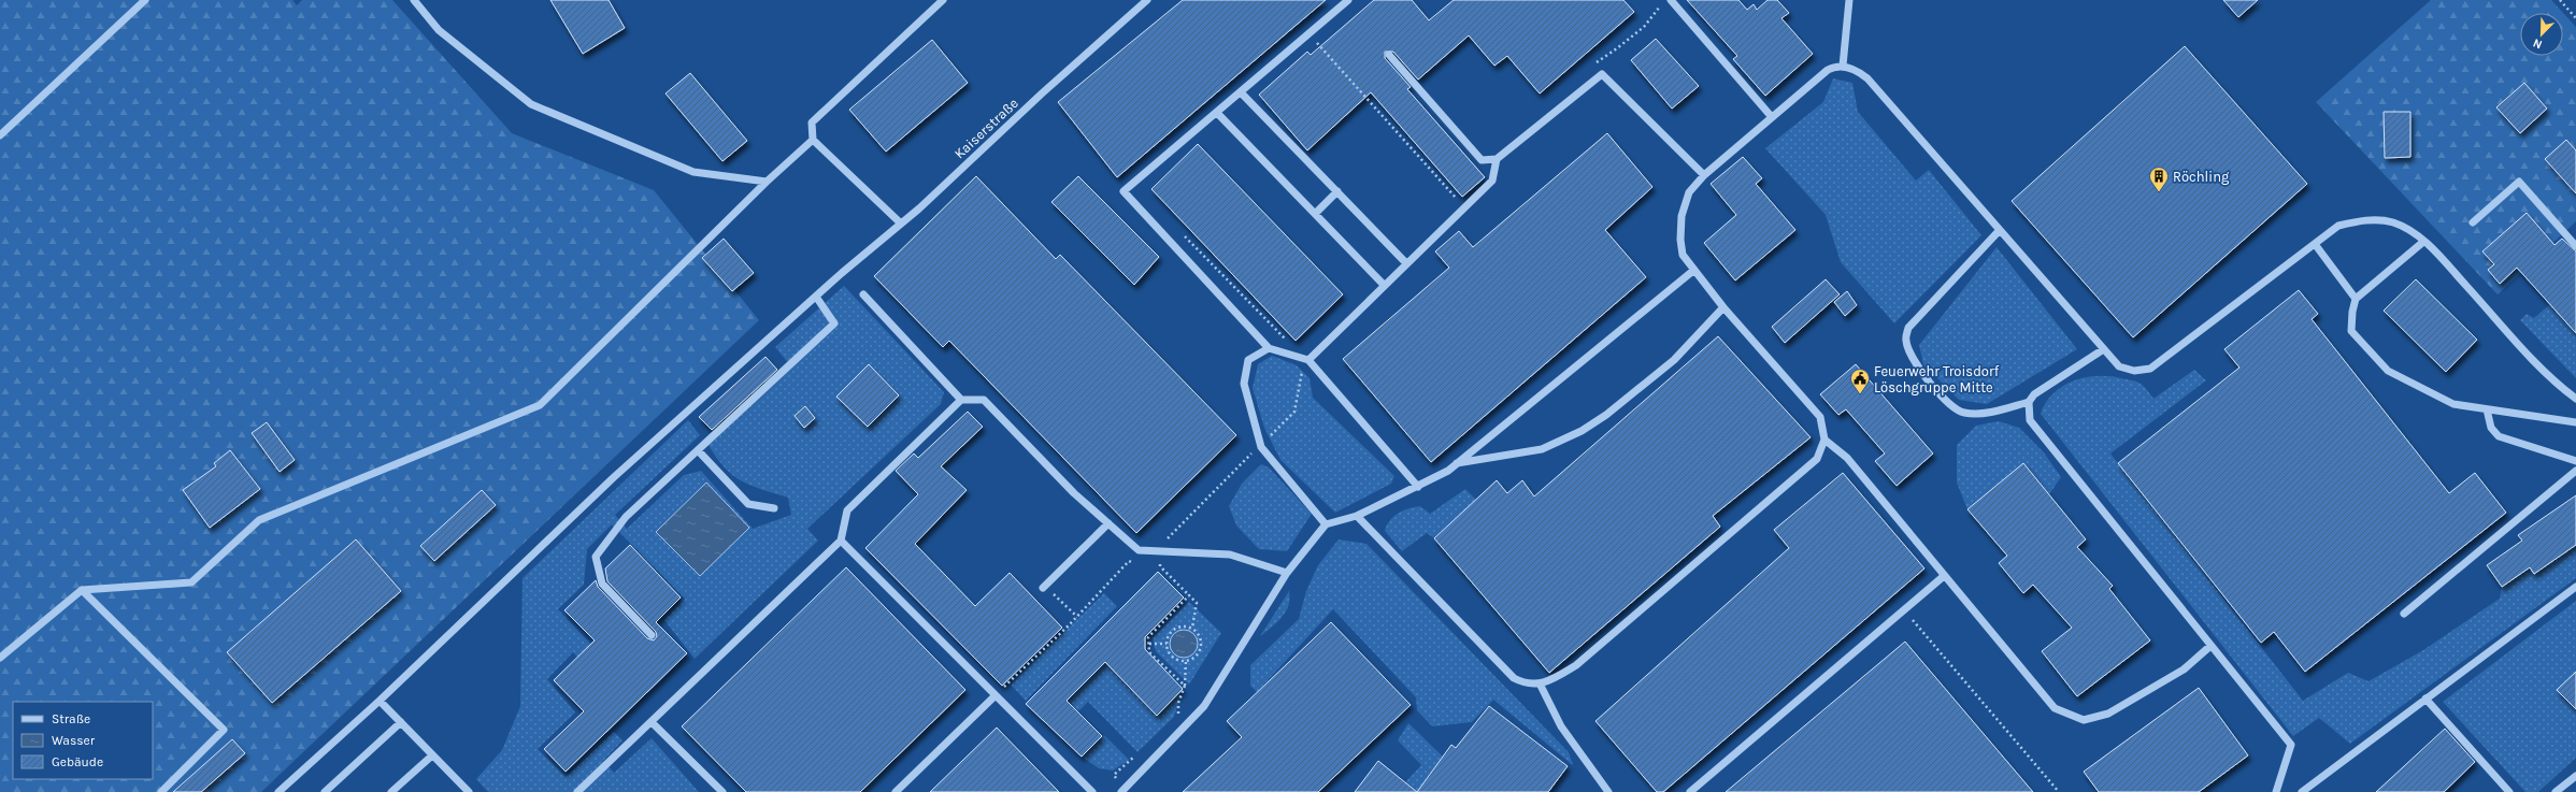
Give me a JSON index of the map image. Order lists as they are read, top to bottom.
{
  "streets": {
    "lane": ["Kaiserstraße"]
  },
  "places": {
    "building": ["Röchling"],
    "public building": ["Feuerwehr Troisdorf Löschgruppe Mitte"]
  },
  "legend": ["Straße", "Wasser", "Gebäude"],
  "north": "bottom left"
}
